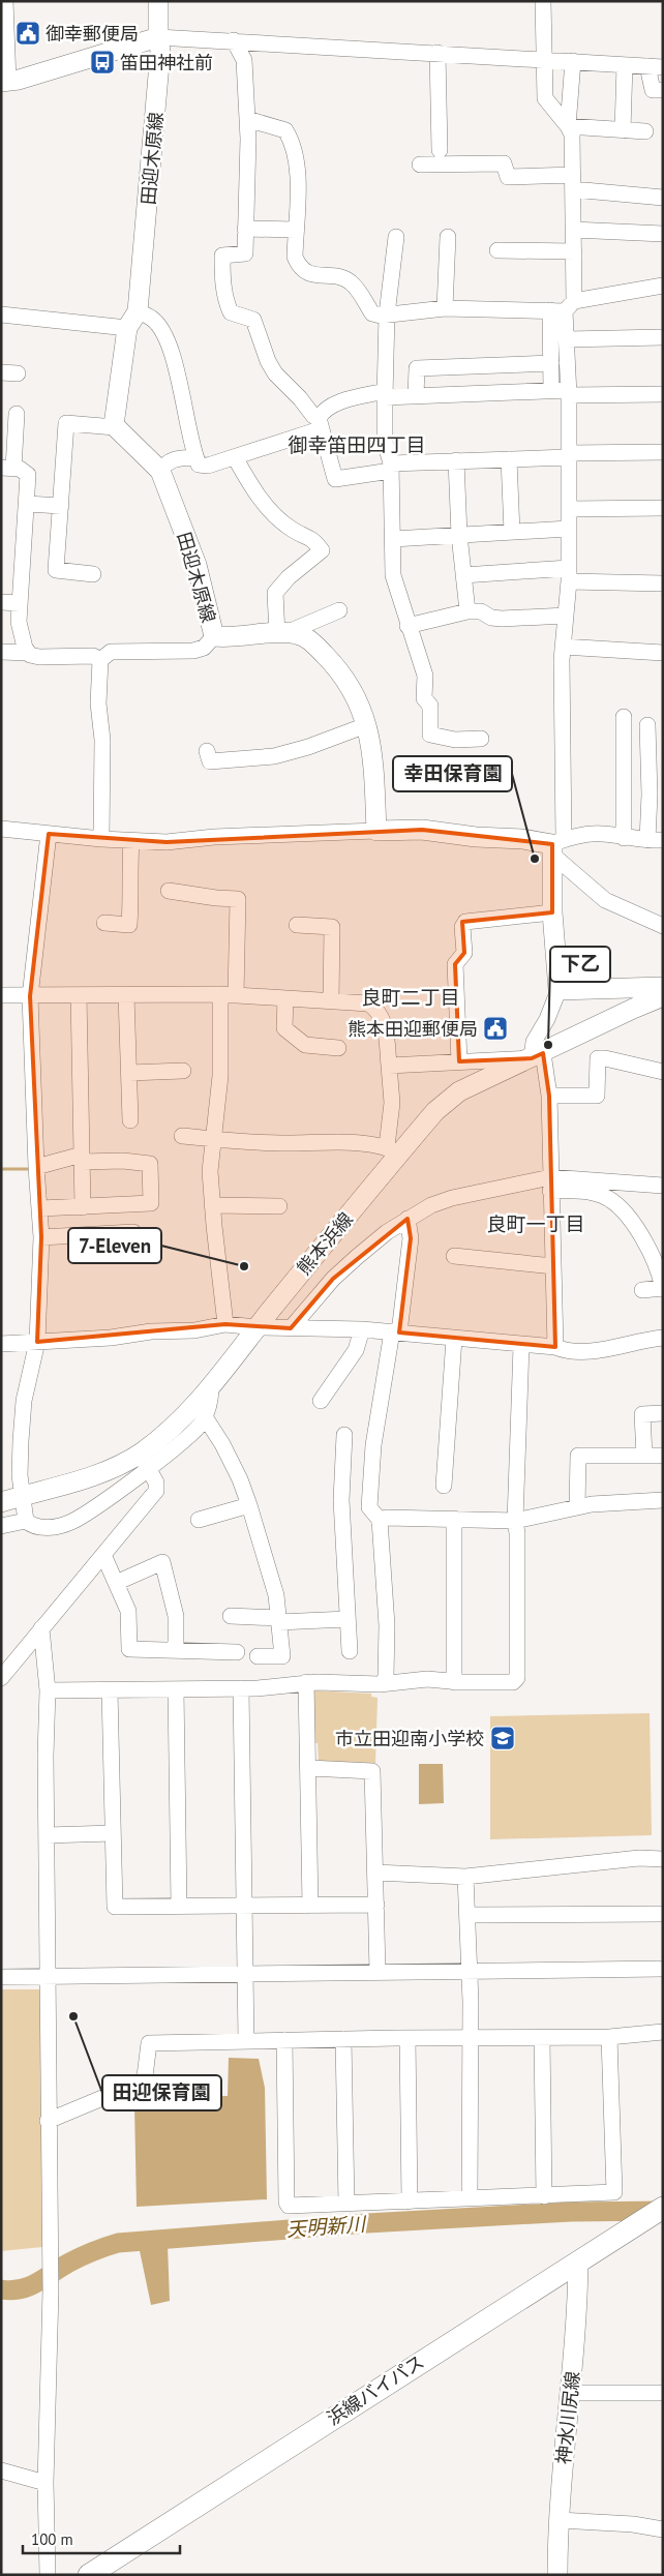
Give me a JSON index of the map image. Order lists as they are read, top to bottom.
{
  "streets": {
    "highway": ["浜線バイパス"],
    "main road": ["田迎木原線", "熊本浜線", "神水川尻線"]
  },
  "crossings": [
    ["浜線バイパス", "神水川尻線"]
  ],
  "districts": ["御幸笛田四丁目", "良町二丁目", "良町一丁目"],
  "water": ["天明新川"],
  "places": {
    "public building": ["御幸郵便局", "熊本田迎郵便局"],
    "bus stop": ["笛田神社前"],
    "other": [
      "幸田保育園",
      "下乙",
      "7-Eleven",
      "田迎保育園"
    ],
    "school or university": ["市立田迎南小学校"]
  },
  "scale_bar": "100 m"
}
